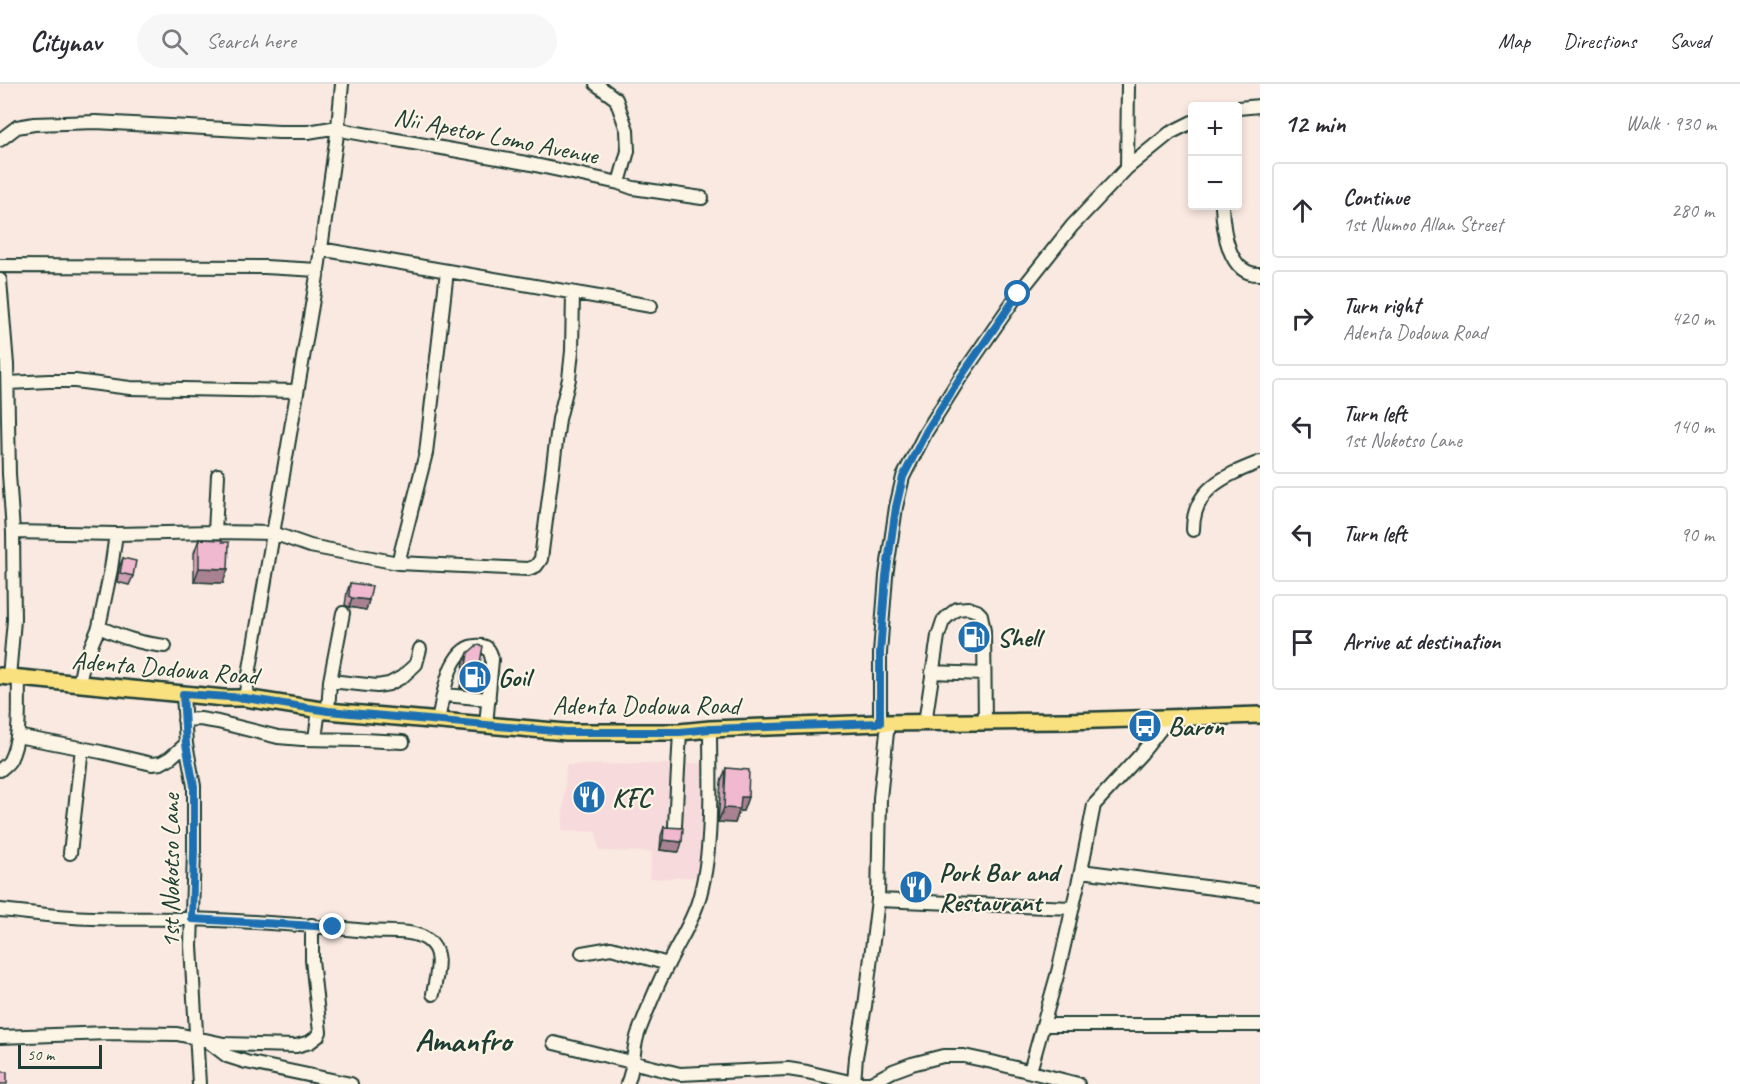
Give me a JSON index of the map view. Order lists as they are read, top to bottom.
{
  "streets": {
    "main road": ["Adenta Dodowa Road"],
    "street": ["Nii Apetor Lomo Avenue", "1st Nokotso Lane"]
  },
  "crossings": [
    ["Adenta Dodowa Road", "1st Nokotso Lane"]
  ],
  "districts": ["Amanfro"],
  "places": {
    "fuel station": ["Shell", "Goil"],
    "bus stop": ["Baron"],
    "restaurant": ["KFC", "Pork Bar and Restaurant"]
  },
  "scale_bar": "50 m",
  "page": {
    "header": "Citynav",
    "search": "Search here",
    "nav": ["Map", "Directions", "Saved"],
    "heading": ["12 min", "Walk · 930 m"],
    "map_buttons": ["+", "−"],
    "list": [
      ["Continue", "1st Numoo Allan Street", "280 m"],
      ["Turn right", "Adenta Dodowa Road", "420 m"],
      ["Turn left", "1st Nokotso Lane", "140 m"],
      ["Turn left", "90 m"],
      "Arrive at destination"
    ],
    "scale": "50 m"
  }
}
